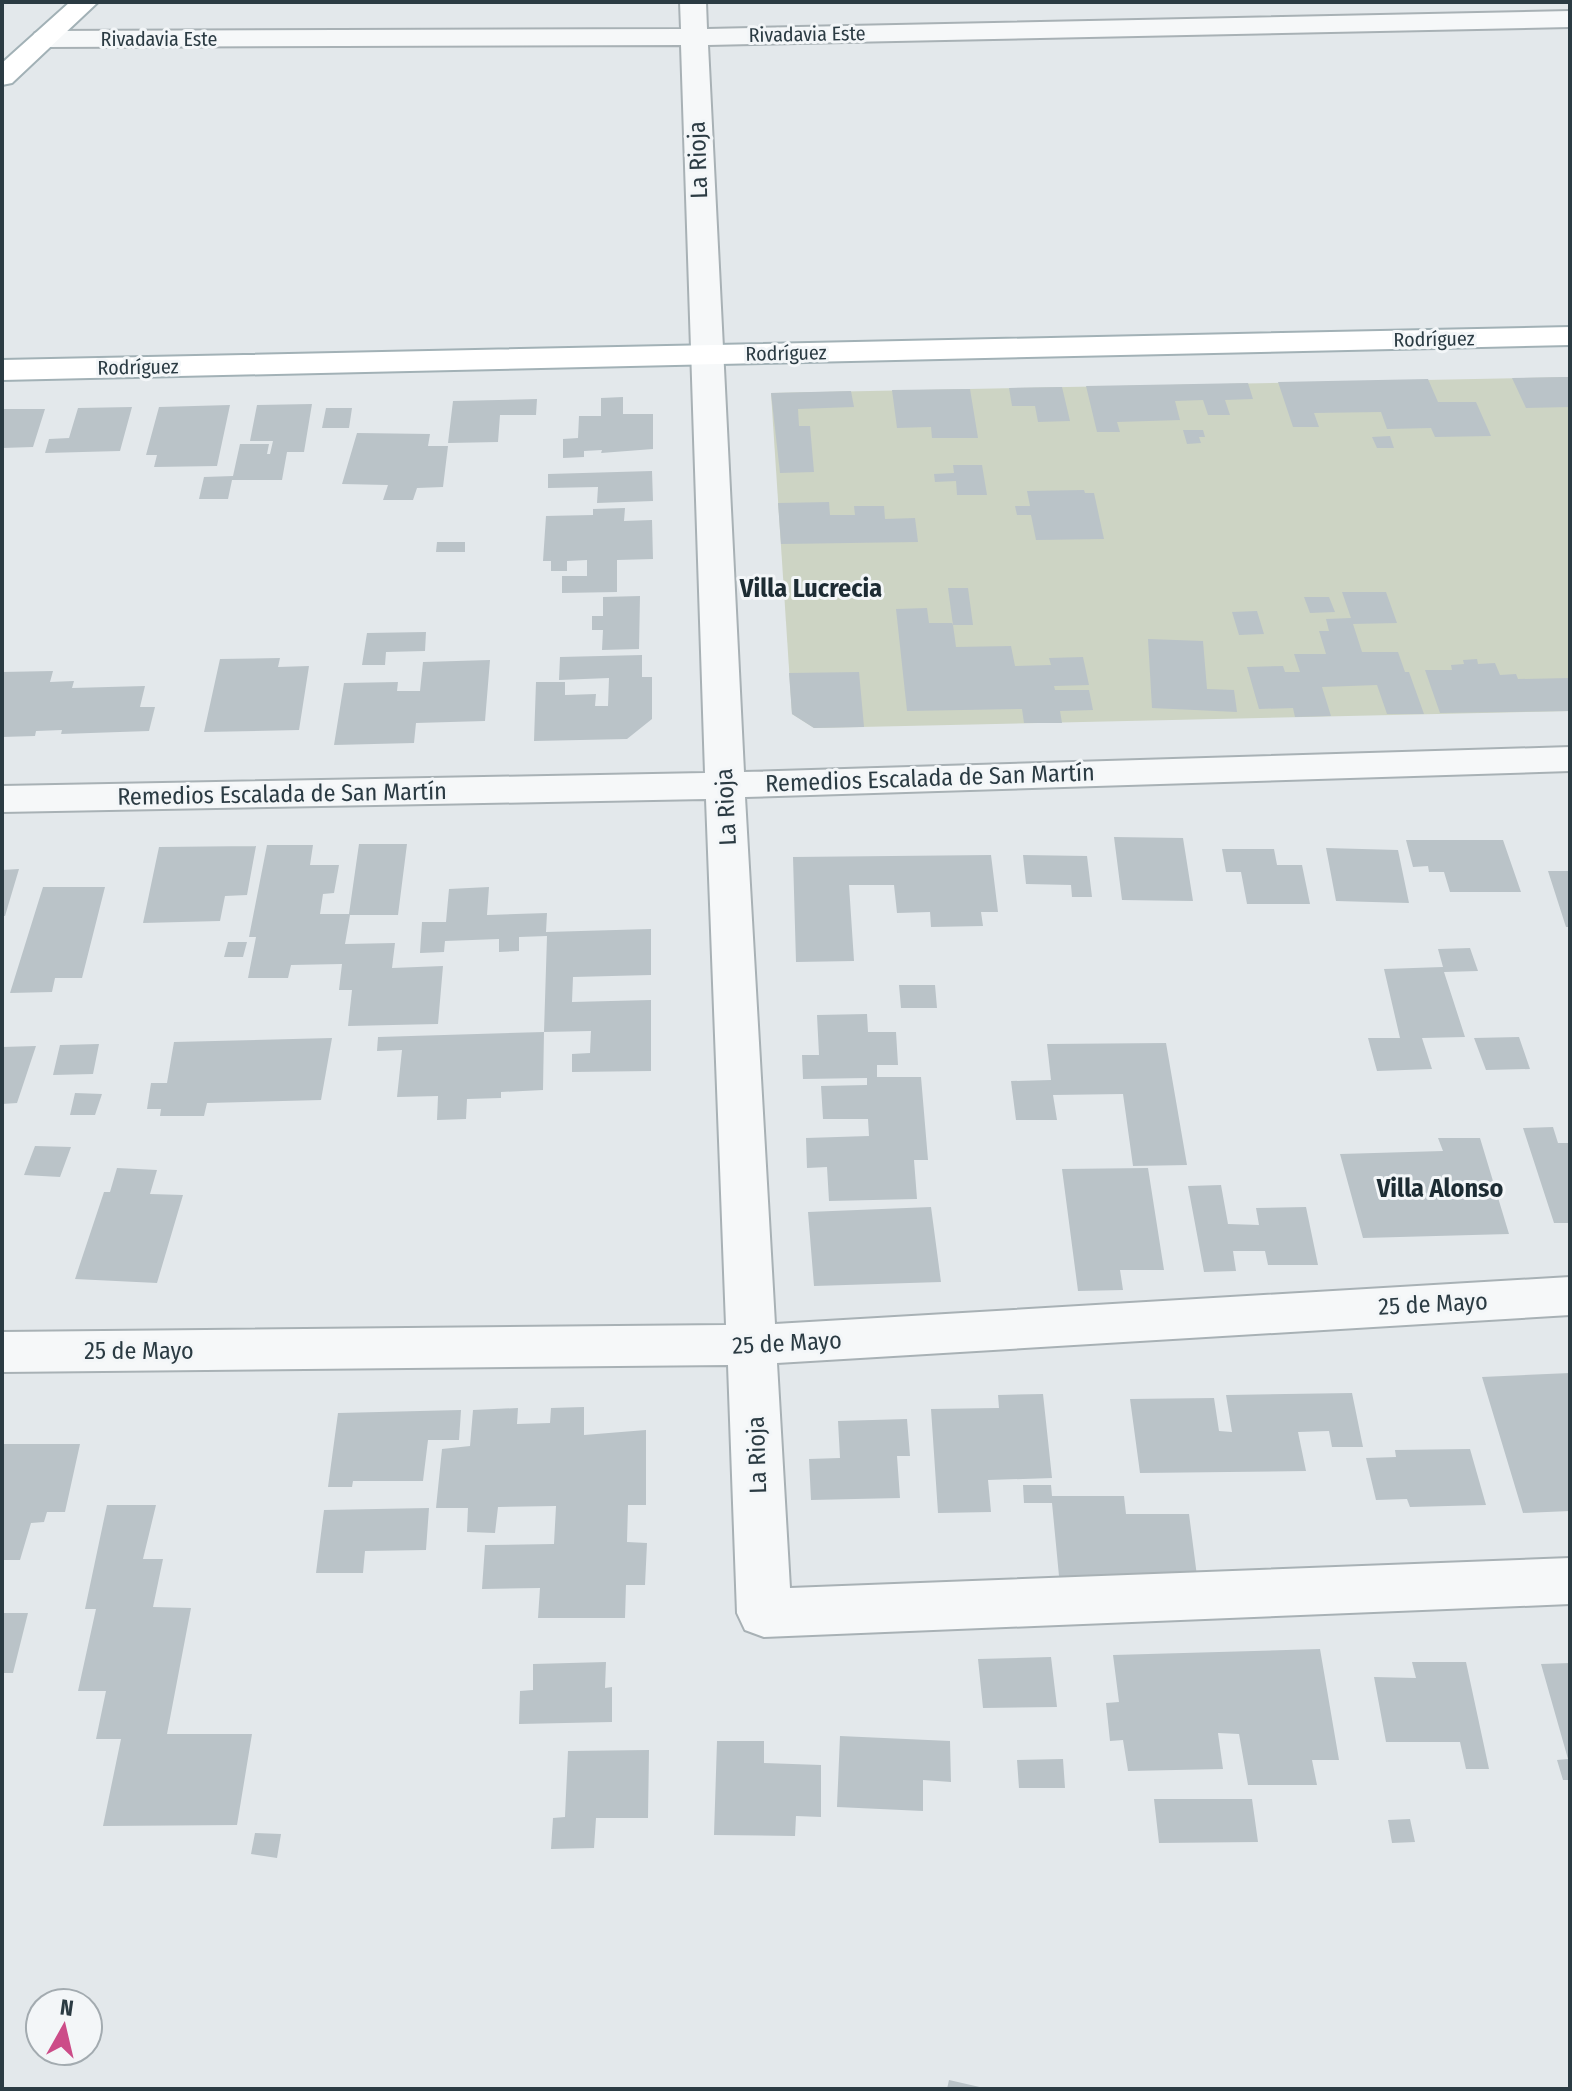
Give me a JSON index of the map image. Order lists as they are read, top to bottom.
{
  "streets": {
    "main road": ["Rodríguez"],
    "street": [
      "Rivadavia Este",
      "La Rioja",
      "Remedios Escalada de San Martín",
      "25 de Mayo"
    ]
  },
  "crossings": [
    ["Rivadavia Este", "La Rioja"],
    ["La Rioja", "Rodríguez"],
    ["La Rioja", "Remedios Escalada de San Martín"],
    ["La Rioja", "25 de Mayo"]
  ],
  "districts": ["Villa Lucrecia", "Villa Alonso"],
  "north": "top"
}
